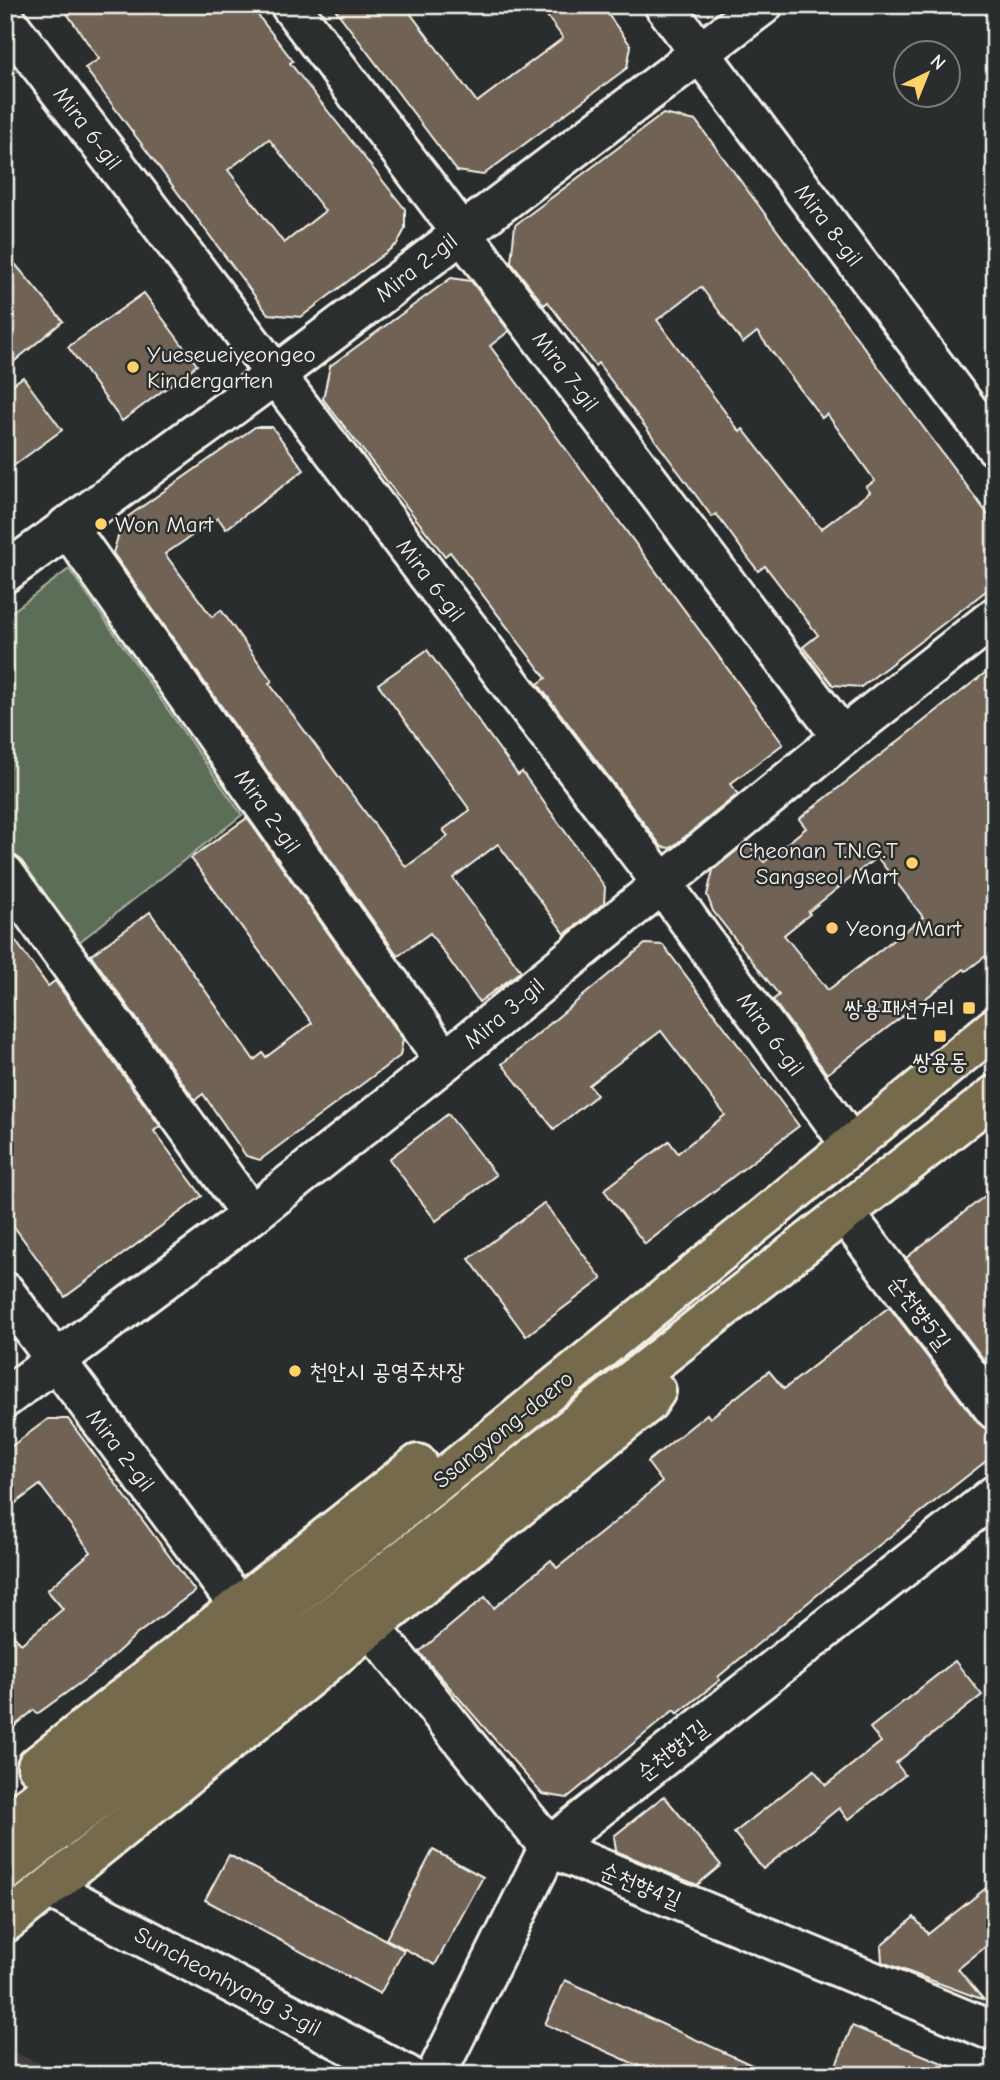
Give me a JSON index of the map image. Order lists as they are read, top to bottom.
{
  "streets": {
    "main road": ["Ssangyong-daero"],
    "street": [
      "Mira 6-gil",
      "Mira 8-gil",
      "Mira 2-gil",
      "Mira 7-gil",
      "Mira 3-gil",
      "순천향5길",
      "순천향1길",
      "순천향4길",
      "Suncheonhyang 3-gil"
    ]
  },
  "crossings": [
    ["Mira 6-gil", "Mira 2-gil"],
    ["Mira 6-gil", "Mira 3-gil"],
    ["Mira 6-gil", "Ssangyong-daero"],
    ["Mira 8-gil", "Mira 2-gil"],
    ["Mira 2-gil", "Mira 7-gil"],
    ["Mira 2-gil", "Mira 3-gil"],
    ["Mira 7-gil", "Mira 3-gil"],
    ["순천향5길", "Ssangyong-daero"],
    ["순천향1길", "순천향4길"]
  ],
  "places": {
    "other": [
      "Yueseueiyeongeo Kindergarten",
      "Won Mart",
      "Cheonan T.N.G.T Sangseol Mart",
      "Yeong Mart",
      "천안시 공영주차장"
    ],
    "transit": ["쌍용패션거리", "쌍용동"]
  },
  "north": "top right"
}
